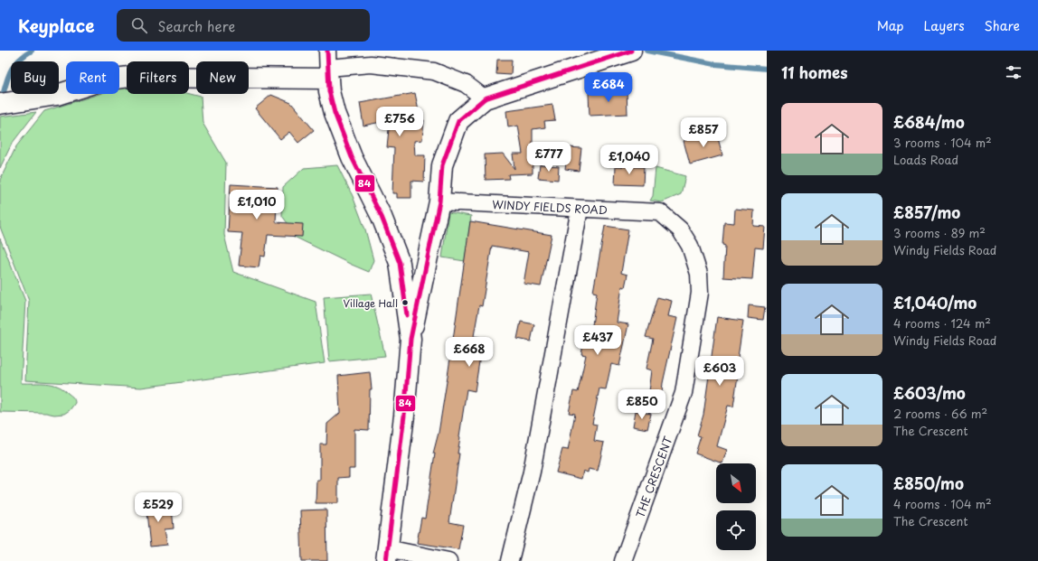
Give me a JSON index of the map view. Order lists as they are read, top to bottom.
{
  "streets": {
    "street": ["WINDY FIELDS ROAD", "THE CRESCENT"]
  },
  "crossings": [
    ["WINDY FIELDS ROAD", "THE CRESCENT"]
  ],
  "places": ["Village Hall"],
  "lines": ["transit line 84"],
  "north": "bottom right",
  "page": {
    "header": "Keyplace",
    "search": "Search here",
    "nav": ["Map", "Layers", "Share"],
    "heading": "11 homes",
    "chip": [
      "Buy",
      "Rent",
      "Filters",
      "New"
    ],
    "price": [
      "£684",
      "£756",
      "£857",
      "£777",
      "£1,040",
      "£1,010",
      "£437",
      "£668",
      "£603",
      "£850",
      "£529"
    ],
    "list": [
      {
        "name": "£684/mo",
        "note": "3 rooms · 104 m² · Loads Road"
      },
      {
        "name": "£857/mo",
        "note": "3 rooms · 89 m² · Windy Fields Road"
      },
      {
        "name": "£1,040/mo",
        "note": "4 rooms · 124 m² · Windy Fields Road"
      },
      {
        "name": "£603/mo",
        "note": "2 rooms · 66 m² · The Crescent"
      },
      {
        "name": "£850/mo",
        "note": "4 rooms · 104 m² · The Crescent"
      }
    ]
  }
}
